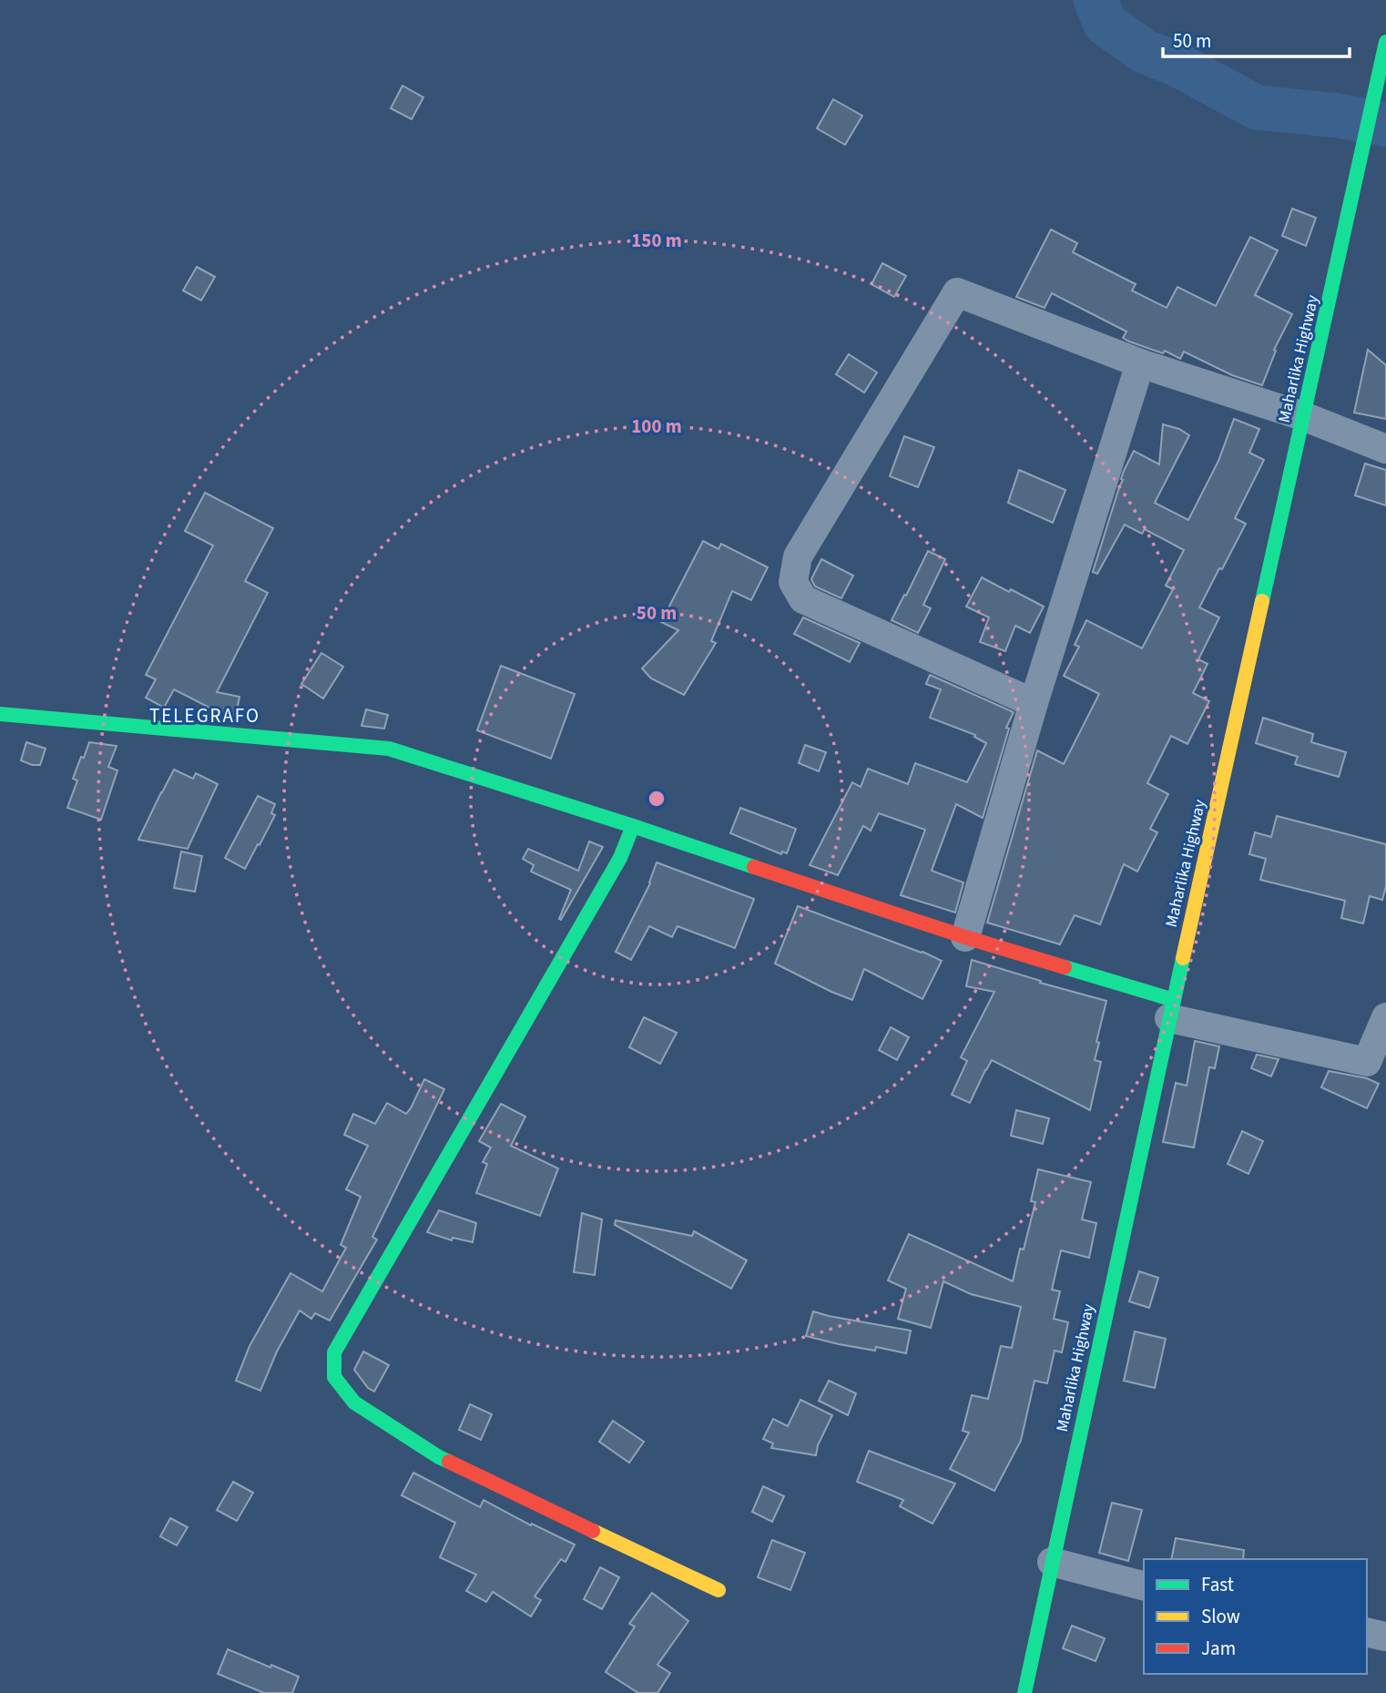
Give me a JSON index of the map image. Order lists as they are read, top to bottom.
{
  "streets": {
    "main road": ["Maharlika Highway"]
  },
  "districts": ["TELEGRAFO"],
  "legend": ["Fast", "Slow", "Jam"],
  "scale_bar": "50 m",
  "rings": ["150 m", "100 m", "50 m"]
}
